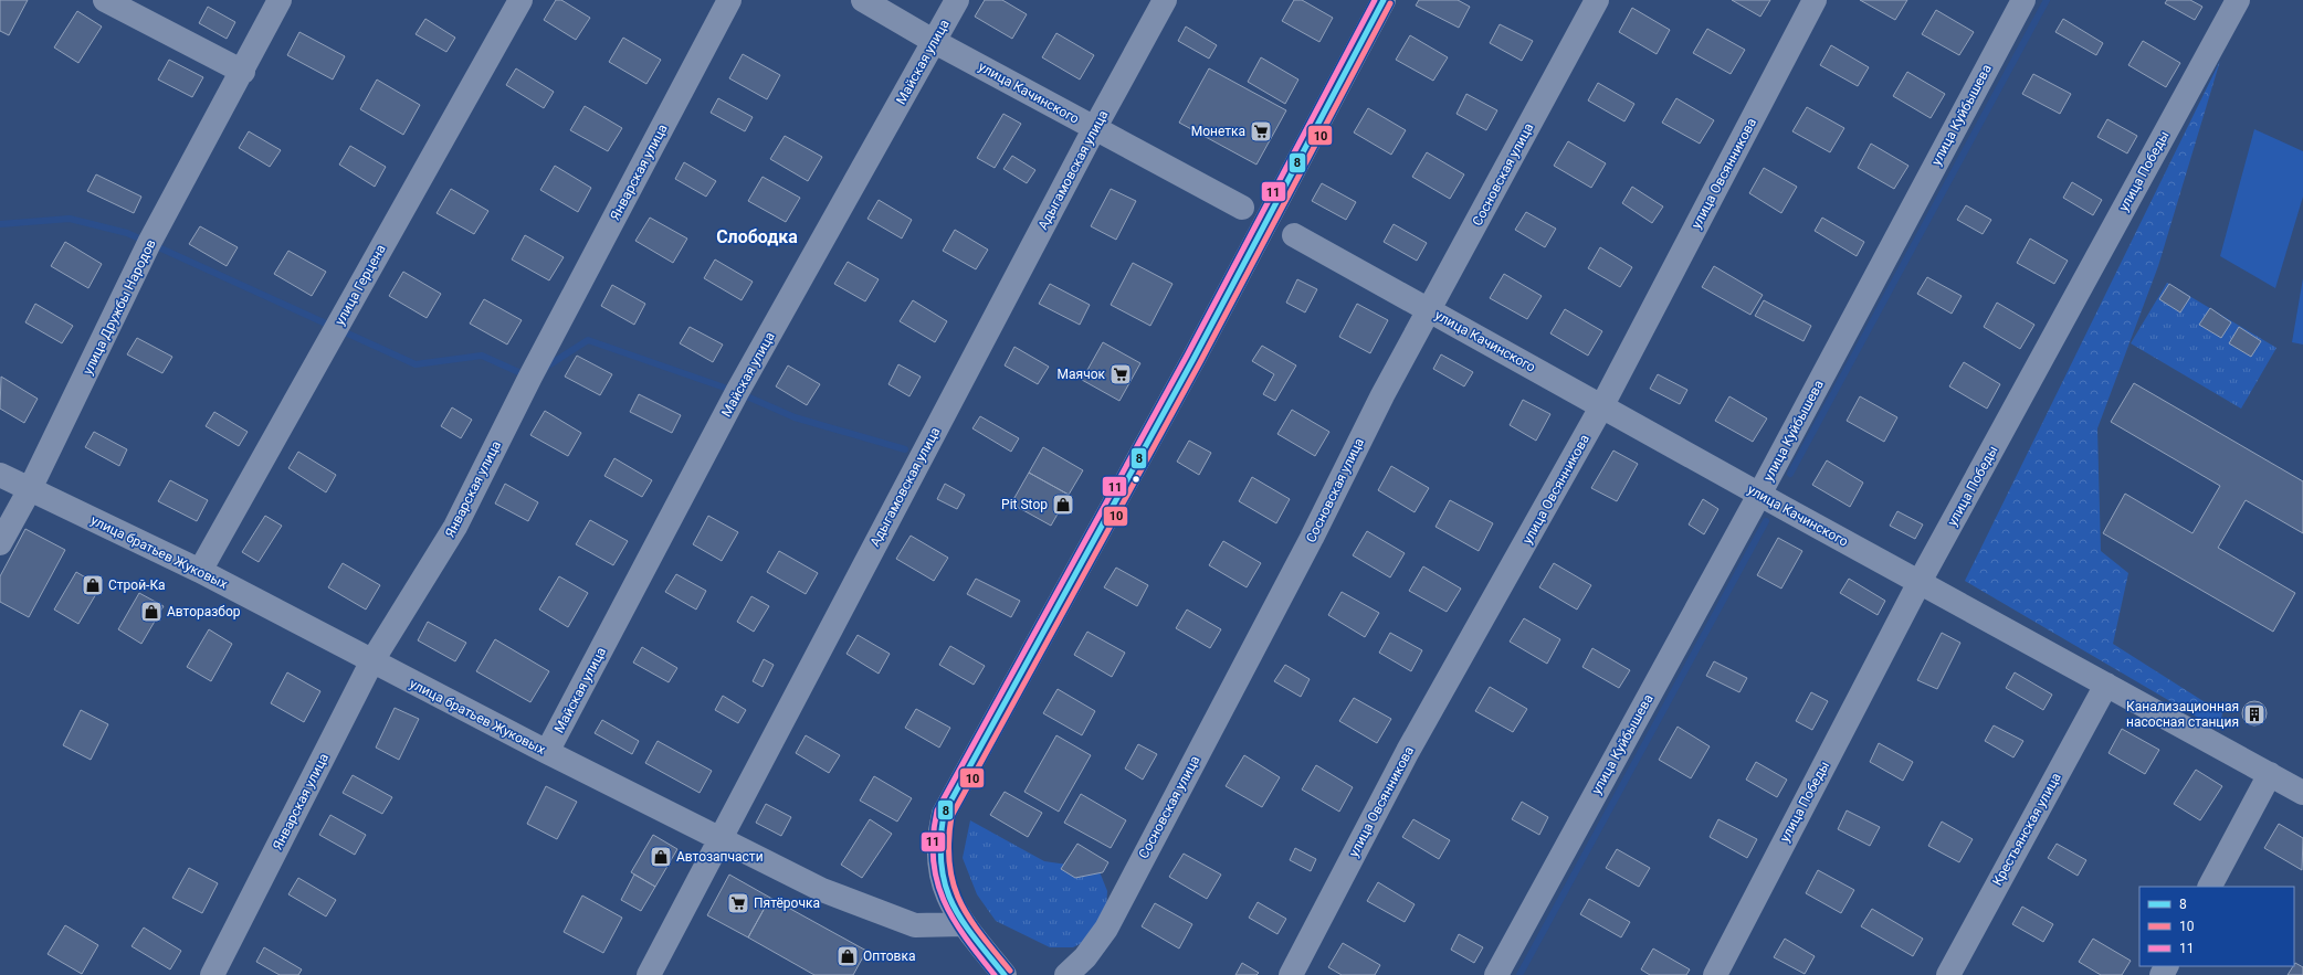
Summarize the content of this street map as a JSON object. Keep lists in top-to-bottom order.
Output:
{
  "streets": {
    "street": [
      "Майская улица",
      "улица Качинского",
      "улица Куйбышева",
      "Адыгамовская улица",
      "улица Победы",
      "Январская улица",
      "улица Овсянникова",
      "Сосновская улица",
      "улица Герцена",
      "улица Дружбы Народов",
      "улица братьев Жуковых",
      "Крестьянская улица"
    ]
  },
  "crossings": [
    ["Майская улица", "улица Качинского"],
    ["Майская улица", "улица братьев Жуковых"],
    ["улица Качинского", "улица Куйбышева"],
    ["улица Качинского", "Адыгамовская улица"],
    ["улица Качинского", "улица Победы"],
    ["улица Качинского", "улица Овсянникова"],
    ["улица Качинского", "Сосновская улица"],
    ["улица Качинского", "Крестьянская улица"],
    ["Адыгамовская улица", "улица братьев Жуковых"],
    ["Январская улица", "улица братьев Жуковых"],
    ["улица Герцена", "улица братьев Жуковых"],
    ["улица Дружбы Народов", "улица братьев Жуковых"]
  ],
  "districts": ["Слободка"],
  "places": {
    "supermarket": ["Монетка", "Маячок", "Пятёрочка"],
    "shop": [
      "Pit Stop",
      "Строй-Ка",
      "Авторазбор",
      "Автозапчасти",
      "Оптовка"
    ],
    "building": ["Канализационная насосная станция"]
  },
  "lines": ["transit line 8", "transit line 11", "transit line 10"],
  "legend": ["8", "10", "11"]
}
